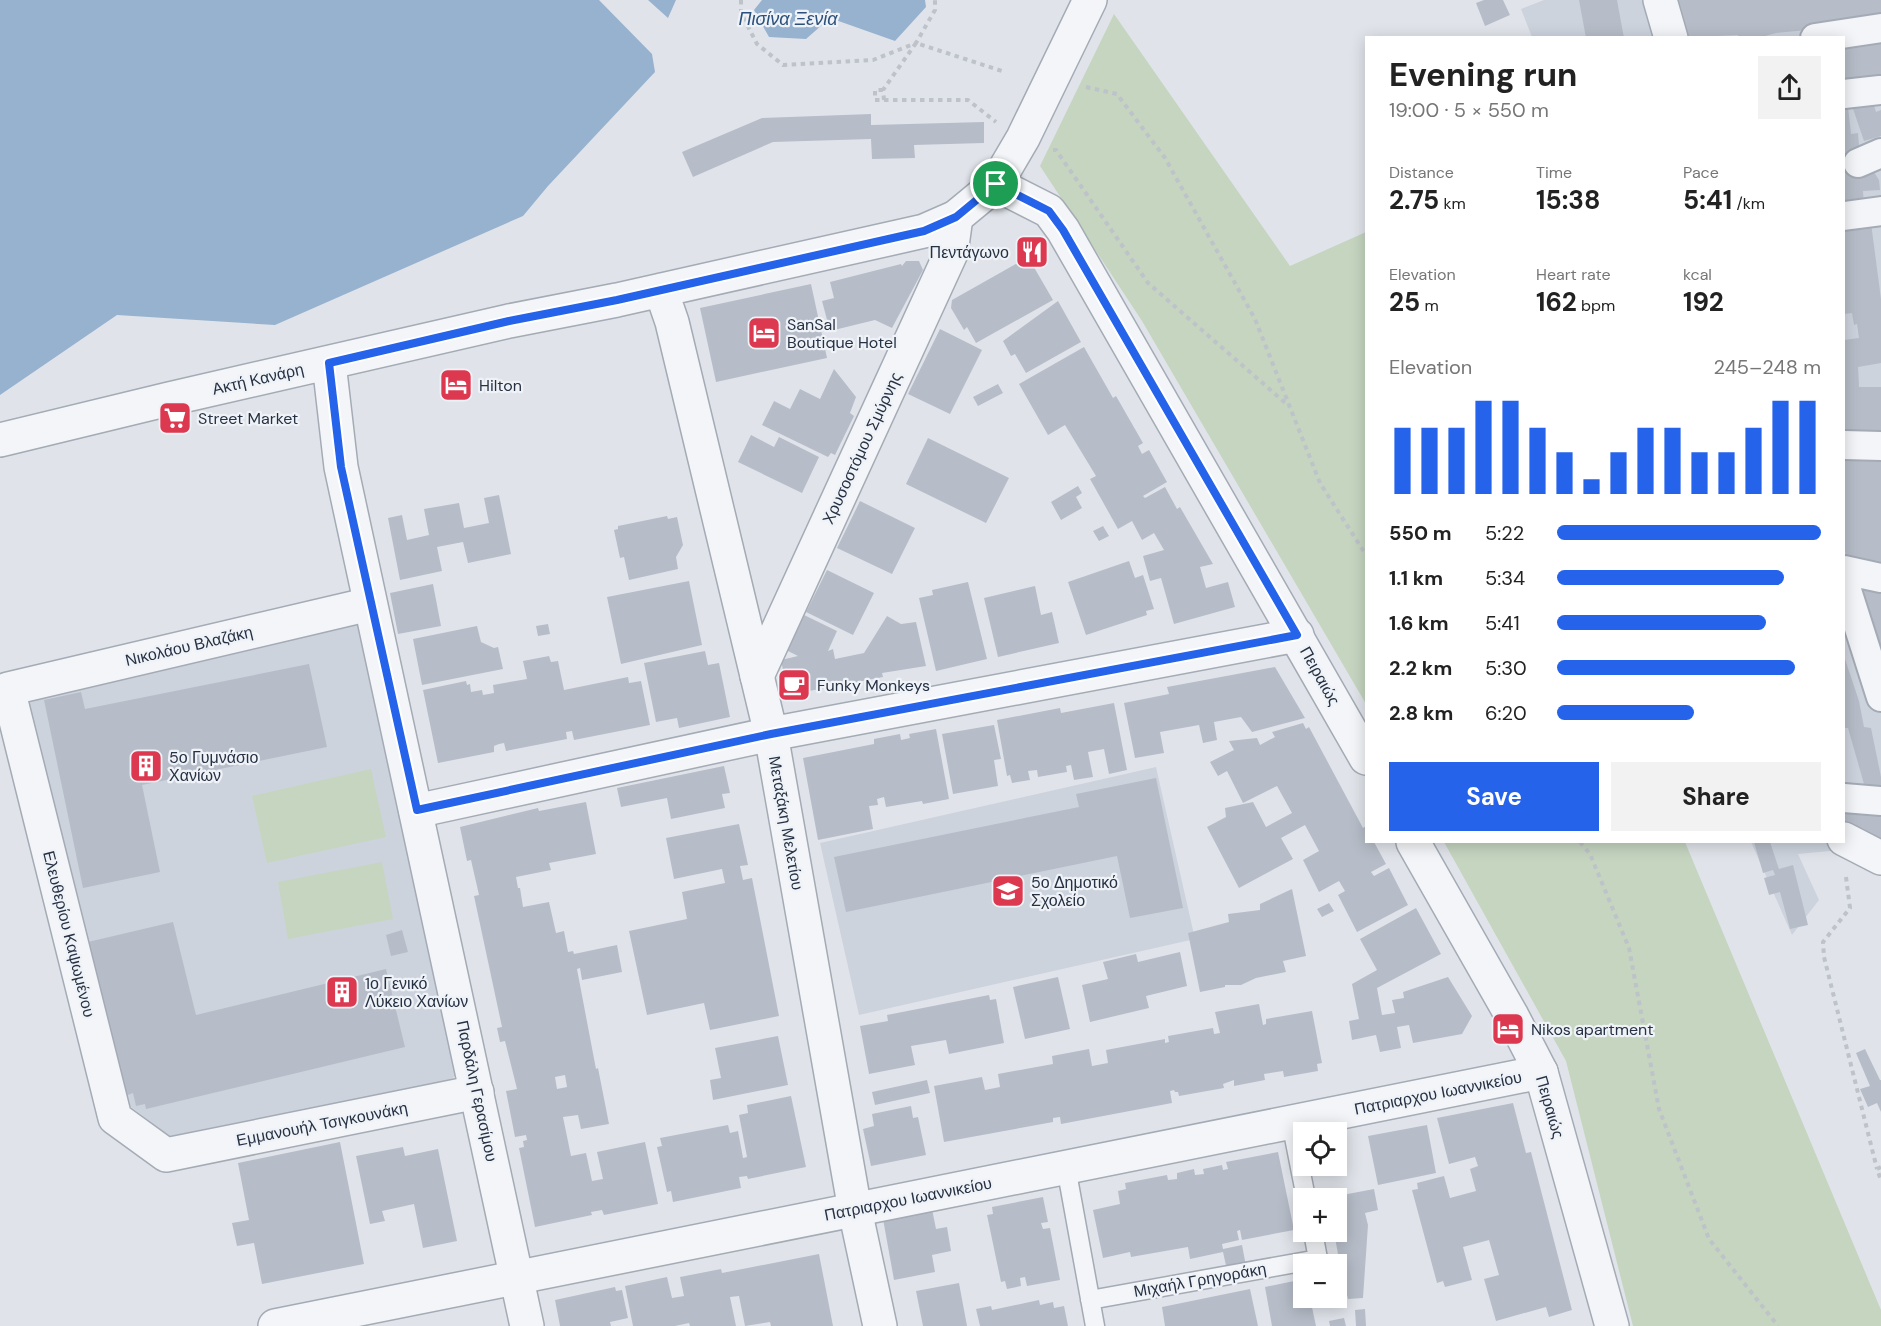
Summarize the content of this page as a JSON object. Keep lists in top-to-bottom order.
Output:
{
  "streets": {
    "street": [
      "Ακτή Κανάρη",
      "Χρυσοστόμου Σμύρνης",
      "Νικολάου Βλαζάκη",
      "Πειραιώς",
      "Μεταξάκη Μελετίου",
      "Ελευθερίου Καψωμένου",
      "Παρδάλη Γερασίμου",
      "Πατριαρχου Ιωαννικείου",
      "Εμμανουήλ Τσιγκουνάκη"
    ],
    "lane": ["Μιχαήλ Γρηγοράκη"]
  },
  "crossings": [
    ["Ακτή Κανάρη", "Χρυσοστόμου Σμύρνης"],
    ["Ακτή Κανάρη", "Πειραιώς"],
    ["Ακτή Κανάρη", "Μεταξάκη Μελετίου"],
    ["Ακτή Κανάρη", "Παρδάλη Γερασίμου"],
    ["Χρυσοστόμου Σμύρνης", "Μεταξάκη Μελετίου"],
    ["Νικολάου Βλαζάκη", "Ελευθερίου Καψωμένου"],
    ["Νικολάου Βλαζάκη", "Παρδάλη Γερασίμου"],
    ["Πειραιώς", "Πατριαρχου Ιωαννικείου"],
    ["Μεταξάκη Μελετίου", "Πατριαρχου Ιωαννικείου"],
    ["Ελευθερίου Καψωμένου", "Εμμανουήλ Τσιγκουνάκη"],
    ["Παρδάλη Γερασίμου", "Πατριαρχου Ιωαννικείου"],
    ["Παρδάλη Γερασίμου", "Εμμανουήλ Τσιγκουνάκη"]
  ],
  "water": ["Πισίνα Ξενία"],
  "places": {
    "restaurant": ["Πεντάγωνο"],
    "hotel": ["SanSal Boutique Hotel", "Hilton", "Nikos apartment"],
    "supermarket": ["Street Market"],
    "cafe": ["Funky Monkeys"],
    "building": ["5ο Γυμνάσιο Χανίων", "1ο Γενικό Λύκειο Χανίων"],
    "school or university": ["5ο Δημοτικό Σχολείο"]
  },
  "page": {
    "heading": ["Evening run", "19:00 · 5 × 550 m"],
    "stats": [
      ["Distance", "2.75 km"],
      ["Time", "15:38"],
      ["Pace", "5:41 /km"],
      ["Elevation", "25 m"],
      ["Heart rate", "162 bpm"],
      ["kcal", "192"]
    ],
    "chart": ["Elevation", "245–248 m"],
    "list": [
      {
        "name": "550 m",
        "note": "5:22"
      },
      {
        "name": "1.1 km",
        "note": "5:34"
      },
      {
        "name": "1.6 km",
        "note": "5:41"
      },
      {
        "name": "2.2 km",
        "note": "5:30"
      },
      {
        "name": "2.8 km",
        "note": "6:20"
      }
    ],
    "buttons": ["Save", "Share"],
    "map_buttons": ["+", "−"]
  }
}
